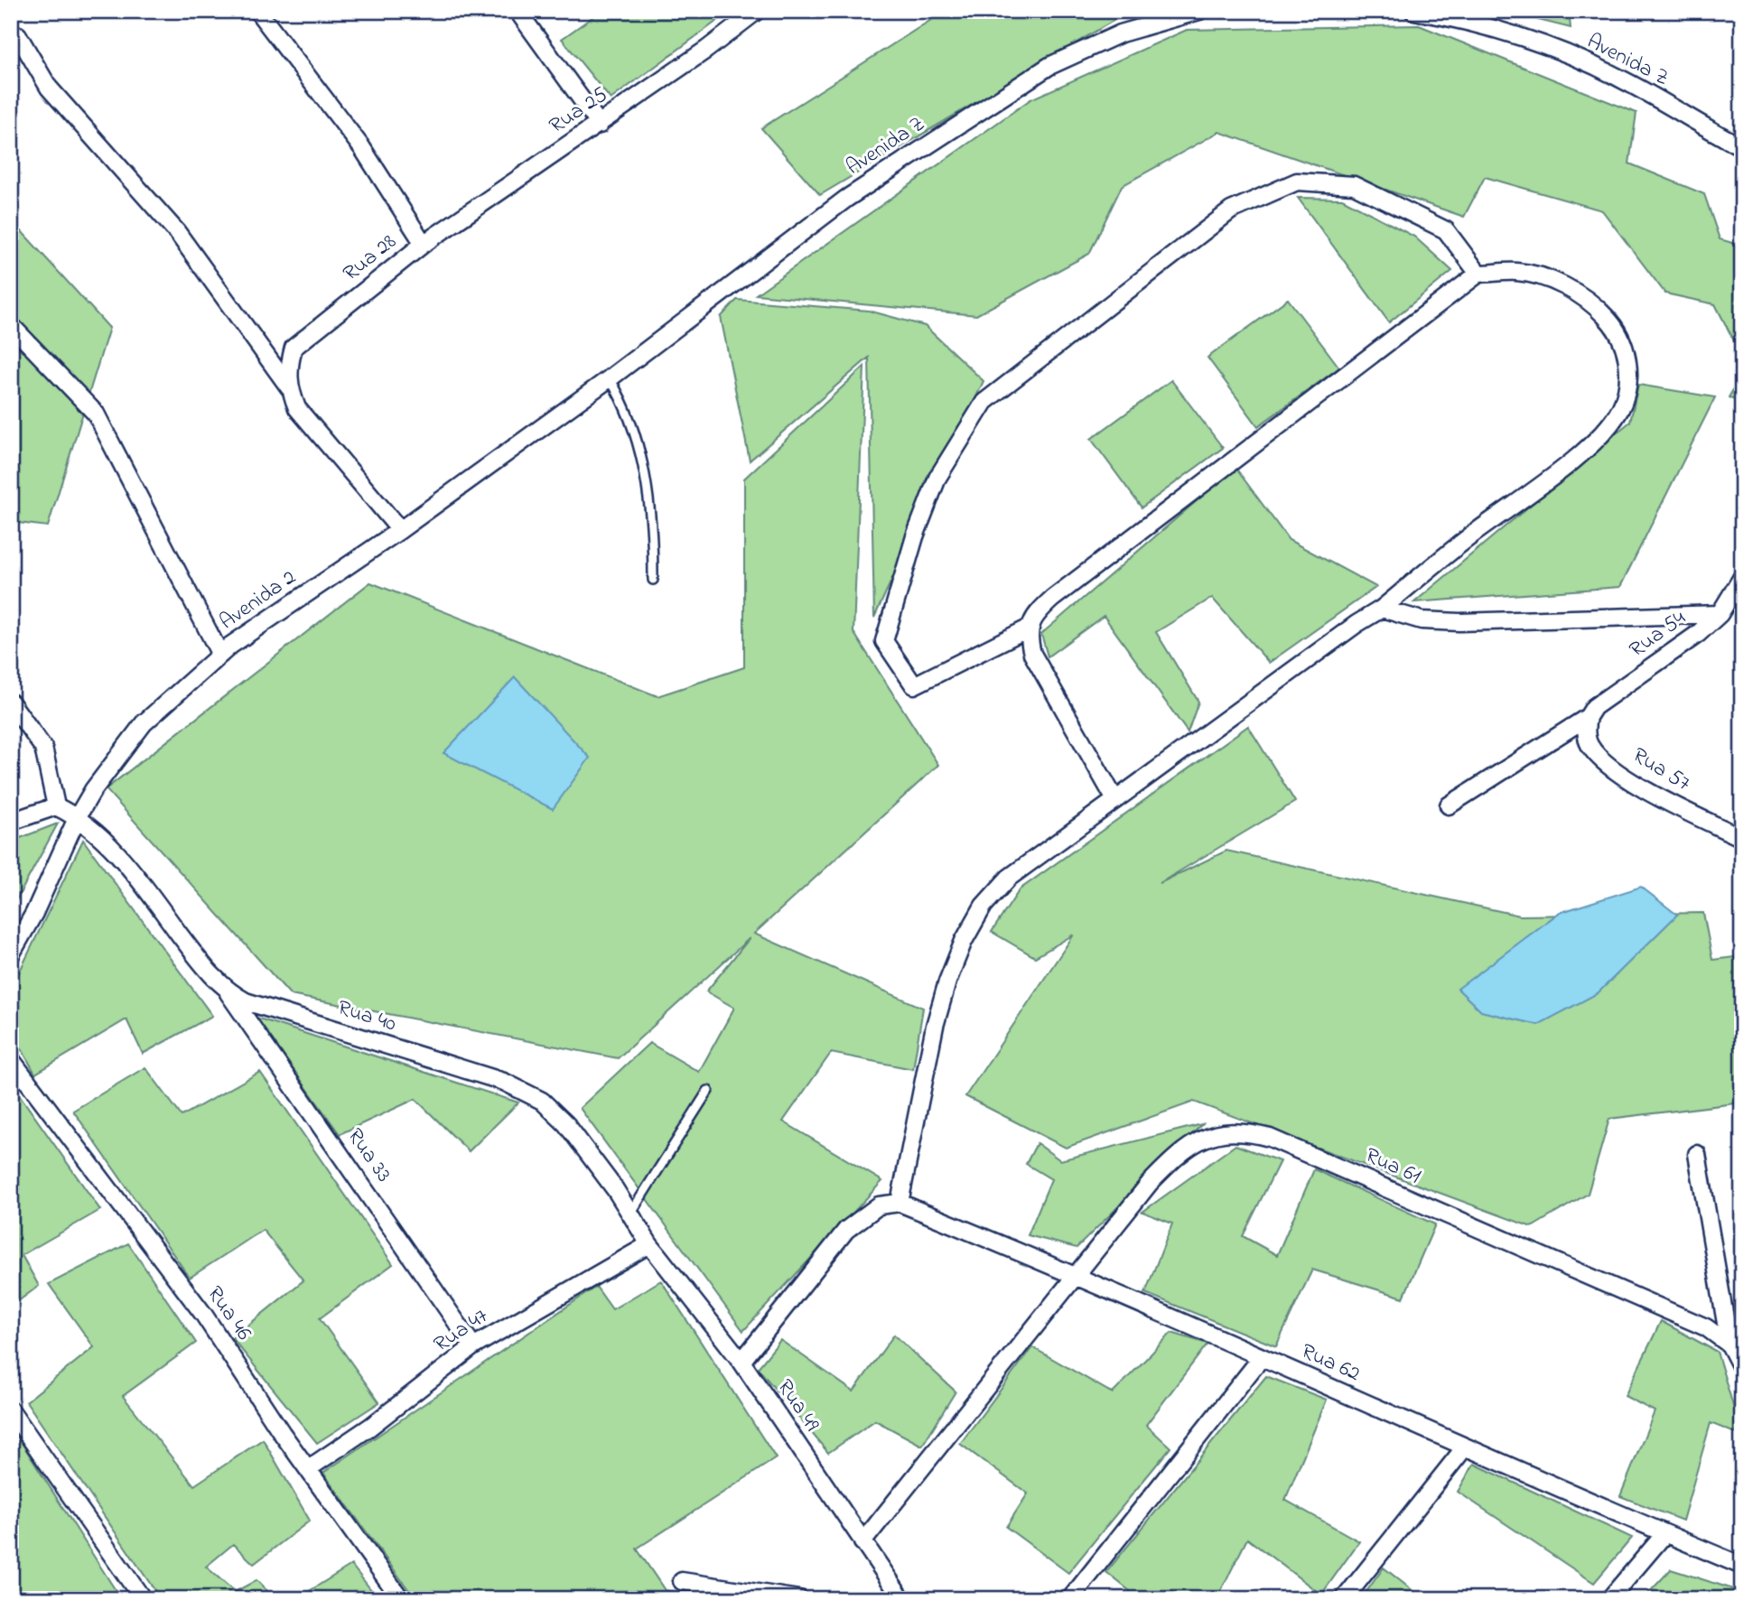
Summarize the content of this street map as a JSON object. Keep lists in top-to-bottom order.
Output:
{
  "streets": {
    "street": [
      "Avenida Z",
      "Rua 25",
      "Rua 28",
      "Avenida 2",
      "Rua 54",
      "Rua 57",
      "Rua 40",
      "Rua 33",
      "Rua 61",
      "Rua 46",
      "Rua 47",
      "Rua 62",
      "Rua 49"
    ]
  },
  "crossings": [
    ["Avenida Z", "Avenida 2"],
    ["Rua 25", "Rua 28"],
    ["Avenida 2", "Rua 40"],
    ["Rua 54", "Rua 57"],
    ["Rua 40", "Rua 33"],
    ["Rua 40", "Rua 47"],
    ["Rua 40", "Rua 49"],
    ["Rua 33", "Rua 47"],
    ["Rua 61", "Rua 62"],
    ["Rua 61", "Rua 49"],
    ["Rua 46", "Rua 47"],
    ["Rua 47", "Rua 49"]
  ]
}
